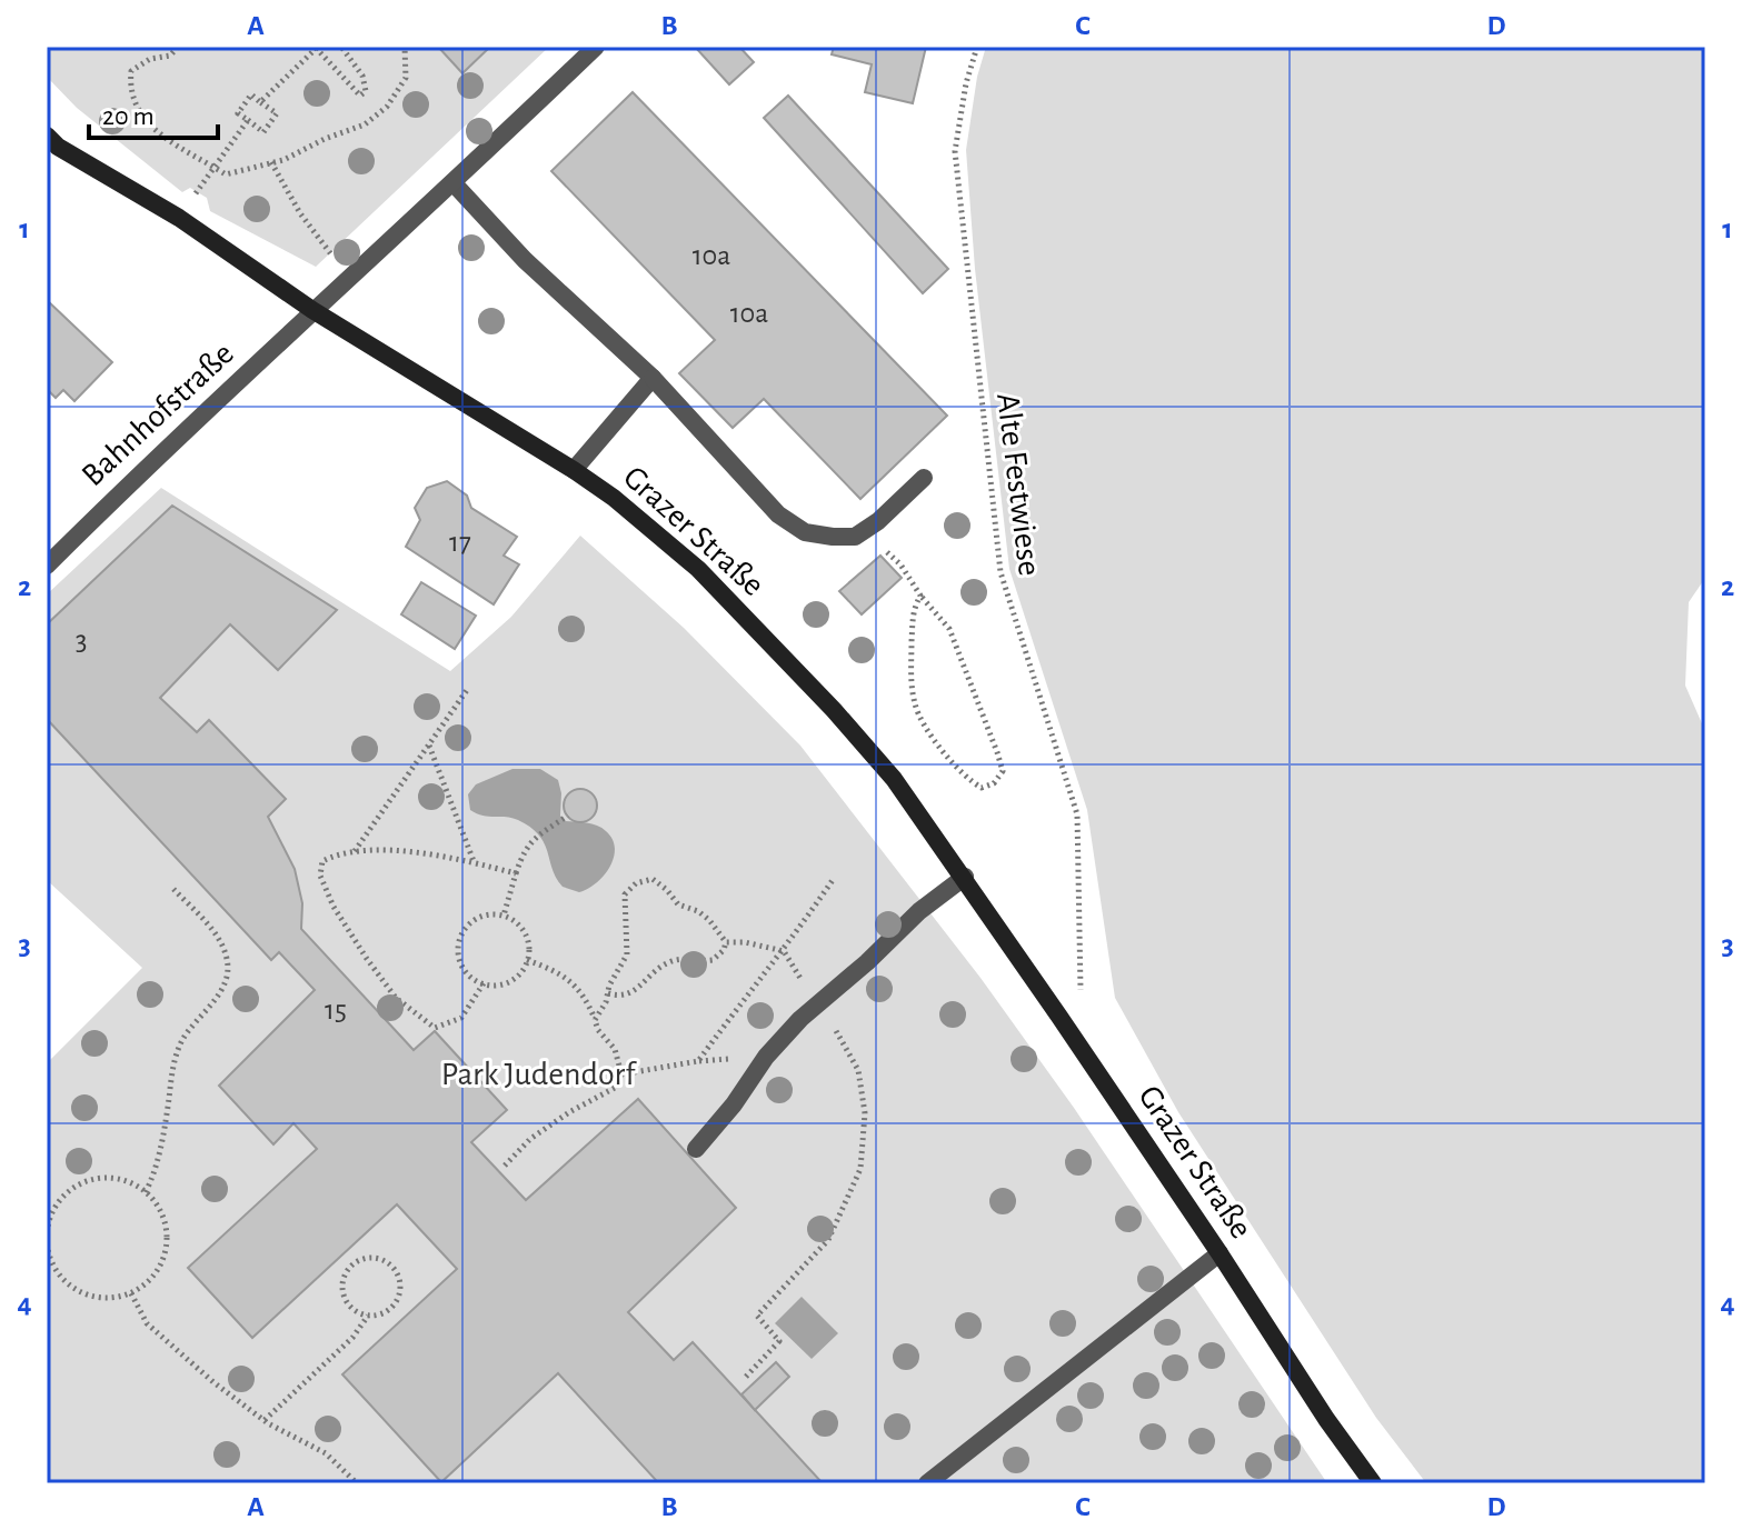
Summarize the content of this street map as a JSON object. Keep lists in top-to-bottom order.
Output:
{
  "streets": {
    "main road": ["Grazer Straße"],
    "street": ["Bahnhofstraße"],
    "path": ["Alte Festwiese"]
  },
  "crossings": [
    ["Bahnhofstraße", "Grazer Straße"],
    ["Alte Festwiese", "Grazer Straße"]
  ],
  "parks": ["Park Judendorf"],
  "house_numbers": [
    "10a",
    "10a",
    "17",
    "3",
    "15"
  ],
  "scale_bar": "20 m",
  "grid": {
    "columns": [
      "A",
      "B",
      "C",
      "D"
    ],
    "rows": [
      "1",
      "2",
      "3",
      "4"
    ]
  }
}
